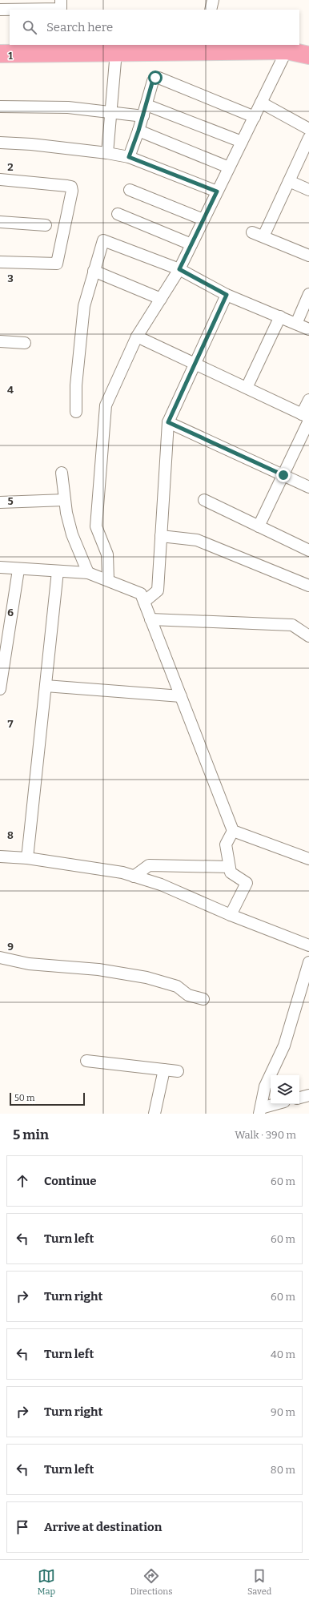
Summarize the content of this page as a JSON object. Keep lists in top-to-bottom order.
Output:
{
  "scale_bar": "50 m",
  "page": {
    "search": "Search here",
    "scale": "50 m",
    "heading": ["5 min", "Walk · 390 m"],
    "list": [
      ["Continue", "60 m"],
      ["Turn left", "60 m"],
      ["Turn right", "60 m"],
      ["Turn left", "40 m"],
      ["Turn right", "90 m"],
      ["Turn left", "80 m"],
      "Arrive at destination"
    ],
    "nav": ["Map", "Directions", "Saved"]
  },
  "grid": {
    "rows": [
      "1",
      "2",
      "3",
      "4",
      "5",
      "6",
      "7",
      "8",
      "9"
    ]
  }
}
